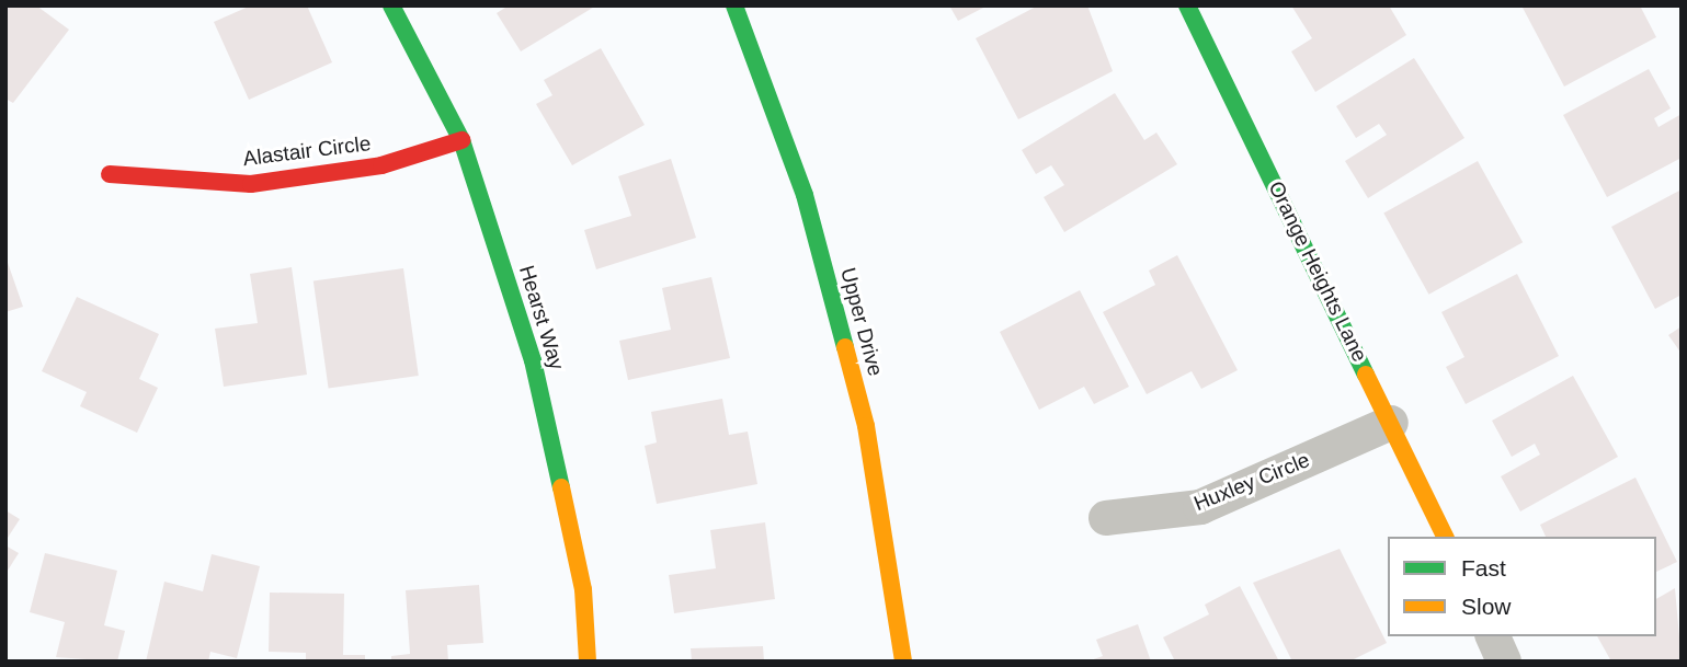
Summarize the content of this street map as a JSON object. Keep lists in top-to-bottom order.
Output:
{
  "streets": {
    "street": [
      "Alastair Circle",
      "Orange Heights Lane",
      "Hearst Way",
      "Upper Drive",
      "Huxley Circle"
    ]
  },
  "crossings": [
    ["Alastair Circle", "Hearst Way"],
    ["Orange Heights Lane", "Huxley Circle"]
  ],
  "legend": ["Fast", "Slow"]
}
